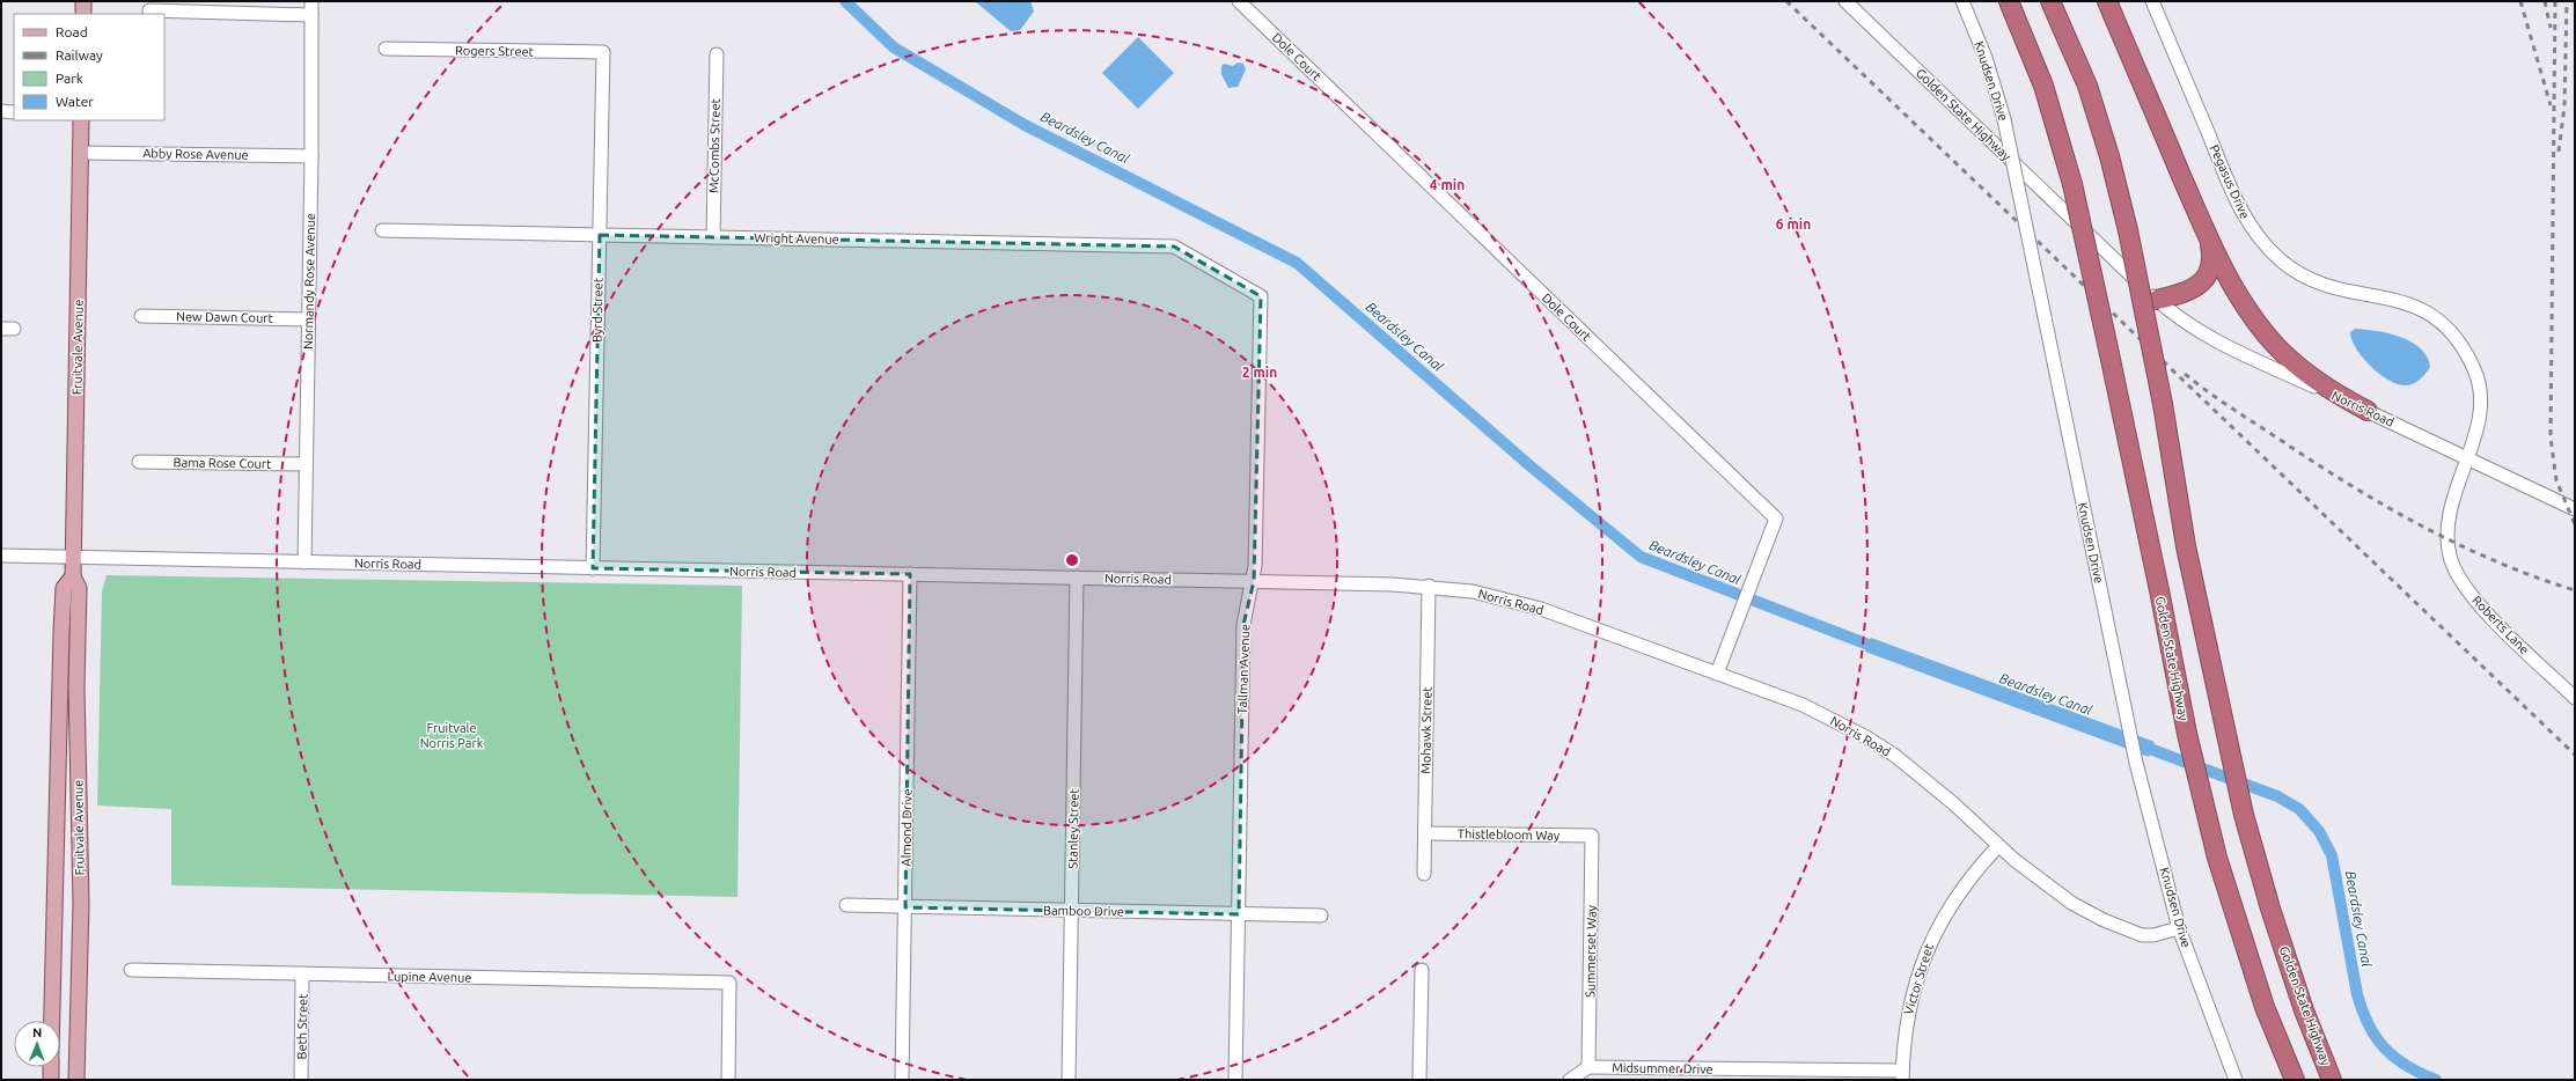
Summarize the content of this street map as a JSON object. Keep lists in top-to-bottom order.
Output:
{
  "streets": {
    "highway": ["Golden State Highway"],
    "main road": ["Fruitvale Avenue"],
    "street": [
      "Rogers Street",
      "Dole Court",
      "Knudsen Drive",
      "McCombs Street",
      "Abby Rose Avenue",
      "Pegasus Drive",
      "Wright Avenue",
      "Normandy Rose Avenue",
      "Byrd Street",
      "New Dawn Court",
      "Norris Road",
      "Bama Rose Court",
      "Roberts Lane",
      "Tallman Avenue",
      "Mohawk Street",
      "Almond Drive",
      "Stanley Street",
      "Thistlebloom Way",
      "Bamboo Drive",
      "Summerset Way",
      "Lupine Avenue",
      "Victor Street",
      "Beth Street",
      "Midsummer Drive"
    ]
  },
  "crossings": [
    ["Rogers Street", "Byrd Street"],
    ["Dole Court", "Norris Road"],
    ["Knudsen Drive", "Norris Road"],
    ["Golden State Highway", "Norris Road"],
    ["McCombs Street", "Wright Avenue"],
    ["Abby Rose Avenue", "Normandy Rose Avenue"],
    ["Abby Rose Avenue", "Fruitvale Avenue"],
    ["Pegasus Drive", "Norris Road"],
    ["Pegasus Drive", "Roberts Lane"],
    ["Wright Avenue", "Byrd Street"],
    ["Wright Avenue", "Tallman Avenue"],
    ["Normandy Rose Avenue", "New Dawn Court"],
    ["Normandy Rose Avenue", "Norris Road"],
    ["Normandy Rose Avenue", "Bama Rose Court"],
    ["Byrd Street", "Norris Road"],
    ["Fruitvale Avenue", "Norris Road"],
    ["Norris Road", "Roberts Lane"],
    ["Norris Road", "Tallman Avenue"],
    ["Norris Road", "Mohawk Street"],
    ["Norris Road", "Almond Drive"],
    ["Norris Road", "Stanley Street"],
    ["Norris Road", "Victor Street"],
    ["Tallman Avenue", "Bamboo Drive"],
    ["Mohawk Street", "Thistlebloom Way"],
    ["Almond Drive", "Bamboo Drive"],
    ["Stanley Street", "Bamboo Drive"],
    ["Thistlebloom Way", "Summerset Way"],
    ["Summerset Way", "Midsummer Drive"],
    ["Lupine Avenue", "Beth Street"],
    ["Victor Street", "Midsummer Drive"]
  ],
  "water": ["Beardsley Canal"],
  "parks": ["Fruitvale Norris Park"],
  "legend": [
    "Road",
    "Railway",
    "Park",
    "Water"
  ],
  "north": "top",
  "rings": ["4 min", "6 min", "2 min"]
}
